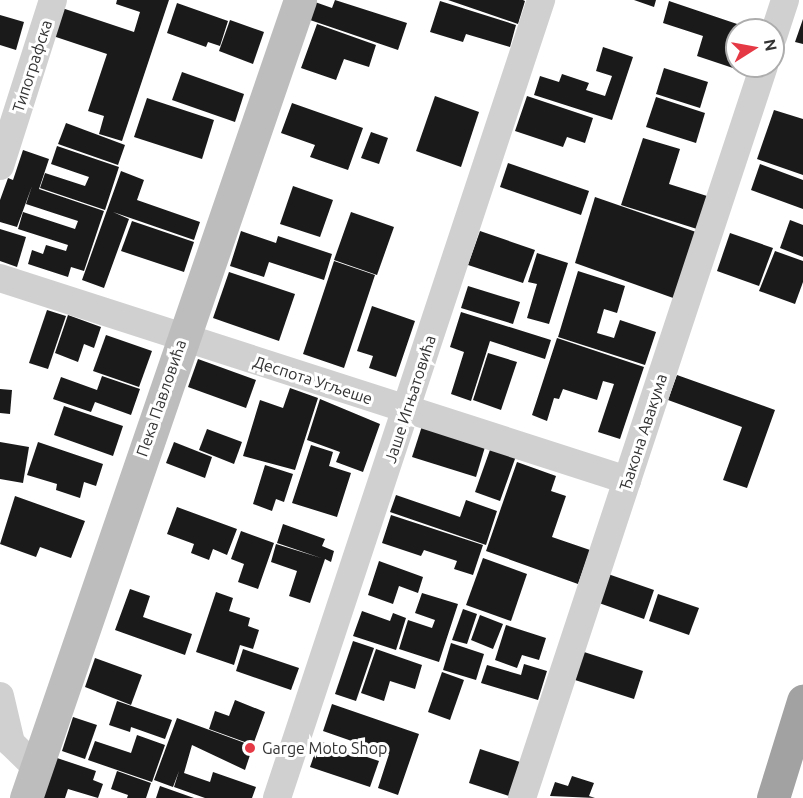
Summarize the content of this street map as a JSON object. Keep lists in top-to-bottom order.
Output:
{
  "streets": {
    "main road": ["Пека Павловића"],
    "street": [
      "Типографска",
      "Деспота Угљеше",
      "Јаше Игњатовића",
      "Ђакона Авакума"
    ]
  },
  "crossings": [
    ["Деспота Угљеше", "Пека Павловића"],
    ["Деспота Угљеше", "Јаше Игњатовића"],
    ["Деспота Угљеше", "Ђакона Авакума"]
  ],
  "places": ["Garge Moto Shop"],
  "north": "right"
}
